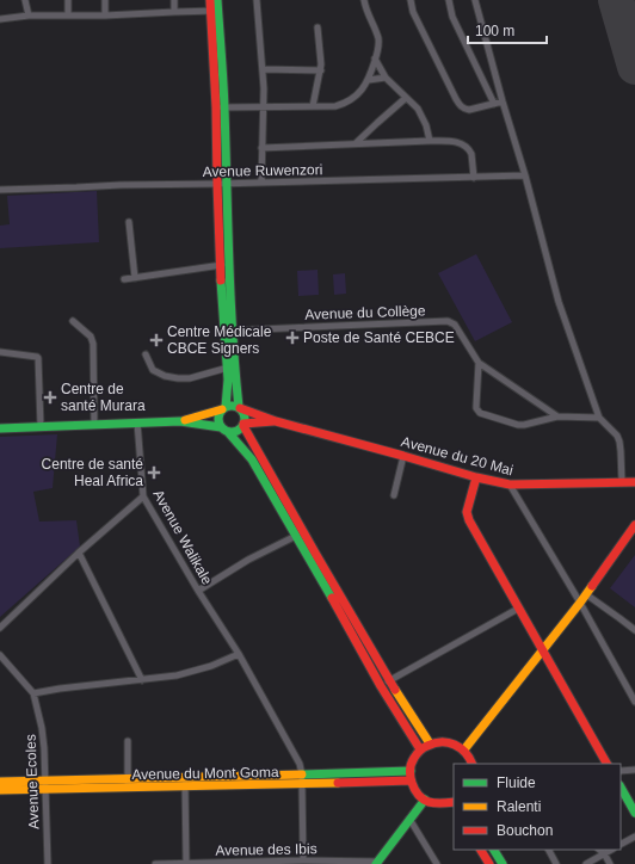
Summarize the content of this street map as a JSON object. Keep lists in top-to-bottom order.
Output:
{
  "streets": {
    "main road": ["Avenue du 20 Mai", "Avenue du Mont Goma"],
    "street": [
      "Avenue Ruwenzori",
      "Avenue du Collège",
      "Avenue Walikale",
      "Avenue Ecoles",
      "Avenue des Ibis"
    ]
  },
  "crossings": [
    ["Avenue Walikale", "Avenue du Mont Goma"],
    ["Avenue Walikale", "Avenue des Ibis"]
  ],
  "places": {
    "health": [
      "Poste de Santé CEBCE",
      "Centre Médicale CBCE Signers",
      "Centre de santé Murara",
      "Centre de santé Heal Africa"
    ]
  },
  "legend": ["Fluide", "Ralenti", "Bouchon"],
  "scale_bar": "100 m"
}
